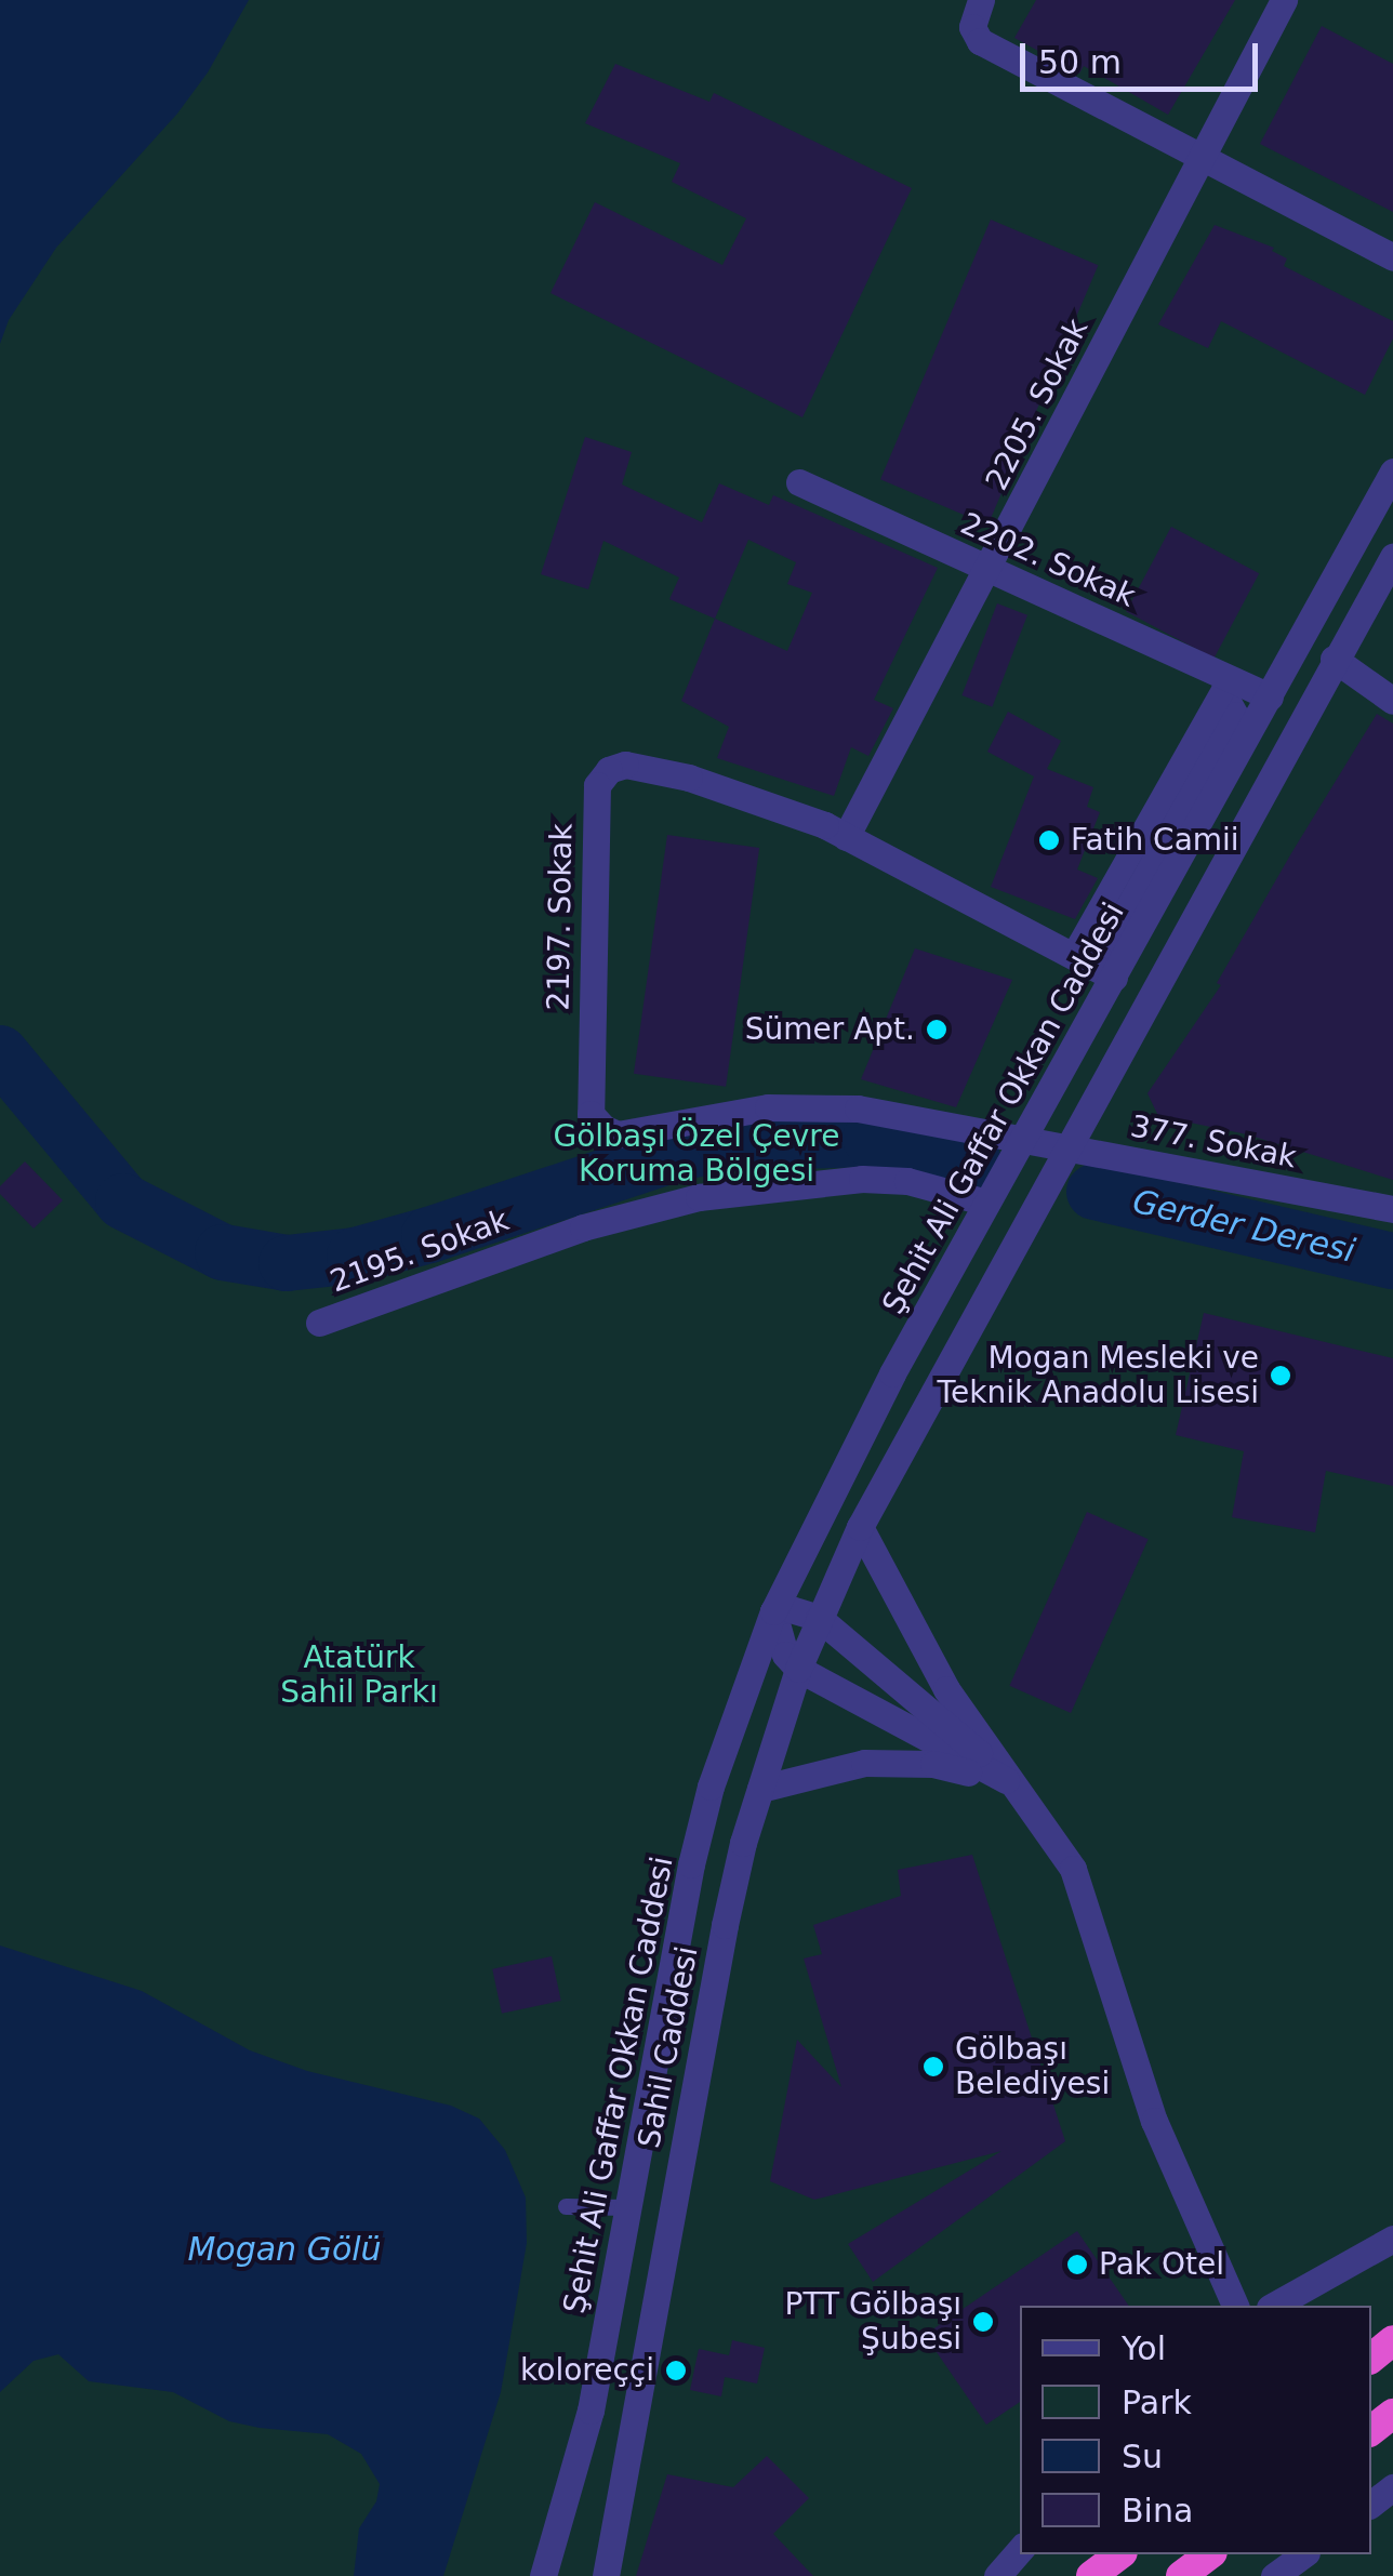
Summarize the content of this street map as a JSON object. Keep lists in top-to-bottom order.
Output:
{
  "streets": {
    "street": [
      "2205. Sokak",
      "2202. Sokak",
      "2197. Sokak",
      "Şehit Ali Gaffar Okkan Caddesi",
      "377. Sokak",
      "2195. Sokak",
      "Sahil Caddesi"
    ]
  },
  "crossings": [
    ["2205. Sokak", "2202. Sokak"],
    ["2205. Sokak", "2197. Sokak"],
    ["2202. Sokak", "Şehit Ali Gaffar Okkan Caddesi"],
    ["2197. Sokak", "Şehit Ali Gaffar Okkan Caddesi"],
    ["2197. Sokak", "377. Sokak"],
    ["Şehit Ali Gaffar Okkan Caddesi", "377. Sokak"],
    ["Şehit Ali Gaffar Okkan Caddesi", "2195. Sokak"]
  ],
  "water": ["Gerder Deresi", "Mogan Gölü"],
  "parks": ["Gölbaşı Özel Çevre Koruma Bölgesi", "Atatürk Sahil Parkı"],
  "places": [
    "Fatih Camii",
    "Sümer Apt.",
    "Mogan Mesleki ve Teknik Anadolu Lisesi",
    "Gölbaşı Belediyesi",
    "Pak Otel",
    "PTT Gölbaşı Şubesi",
    "koloreççi"
  ],
  "legend": [
    "Yol",
    "Park",
    "Su",
    "Bina"
  ],
  "scale_bar": "50 m"
}
